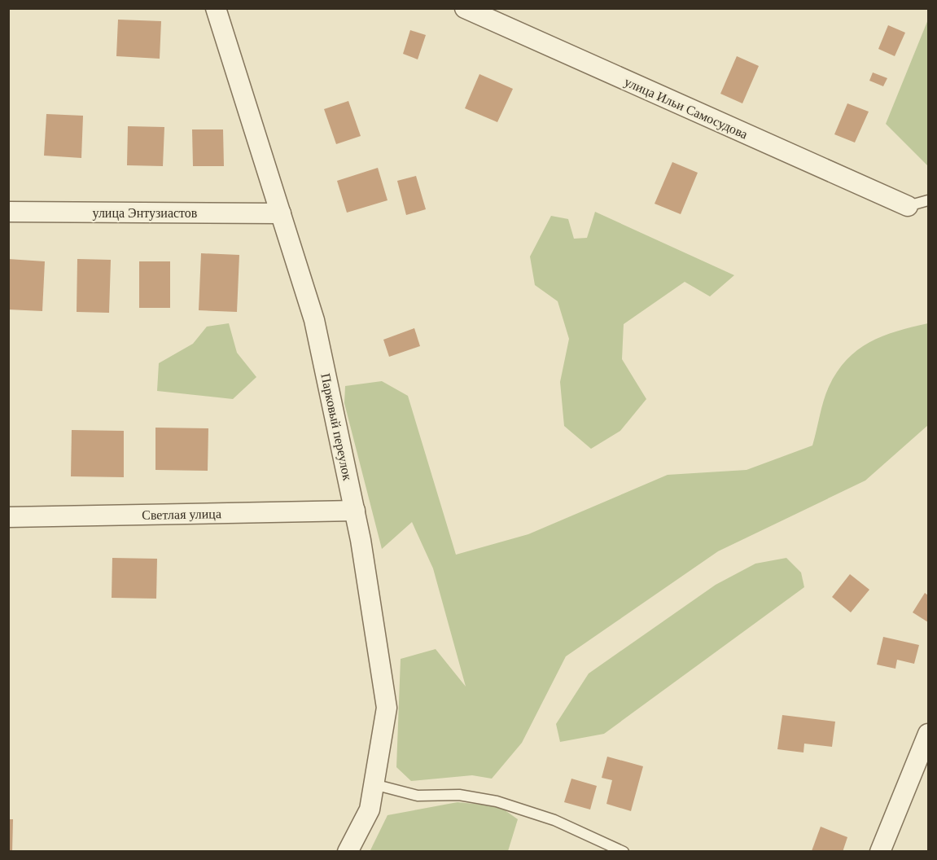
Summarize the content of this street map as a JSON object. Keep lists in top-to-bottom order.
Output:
{
  "streets": {
    "street": [
      "улица Ильи Самосудова",
      "улица Энтузиастов",
      "Парковый переулок",
      "Светлая улица"
    ]
  },
  "crossings": [
    ["улица Энтузиастов", "Парковый переулок"],
    ["Парковый переулок", "Светлая улица"]
  ]
}
